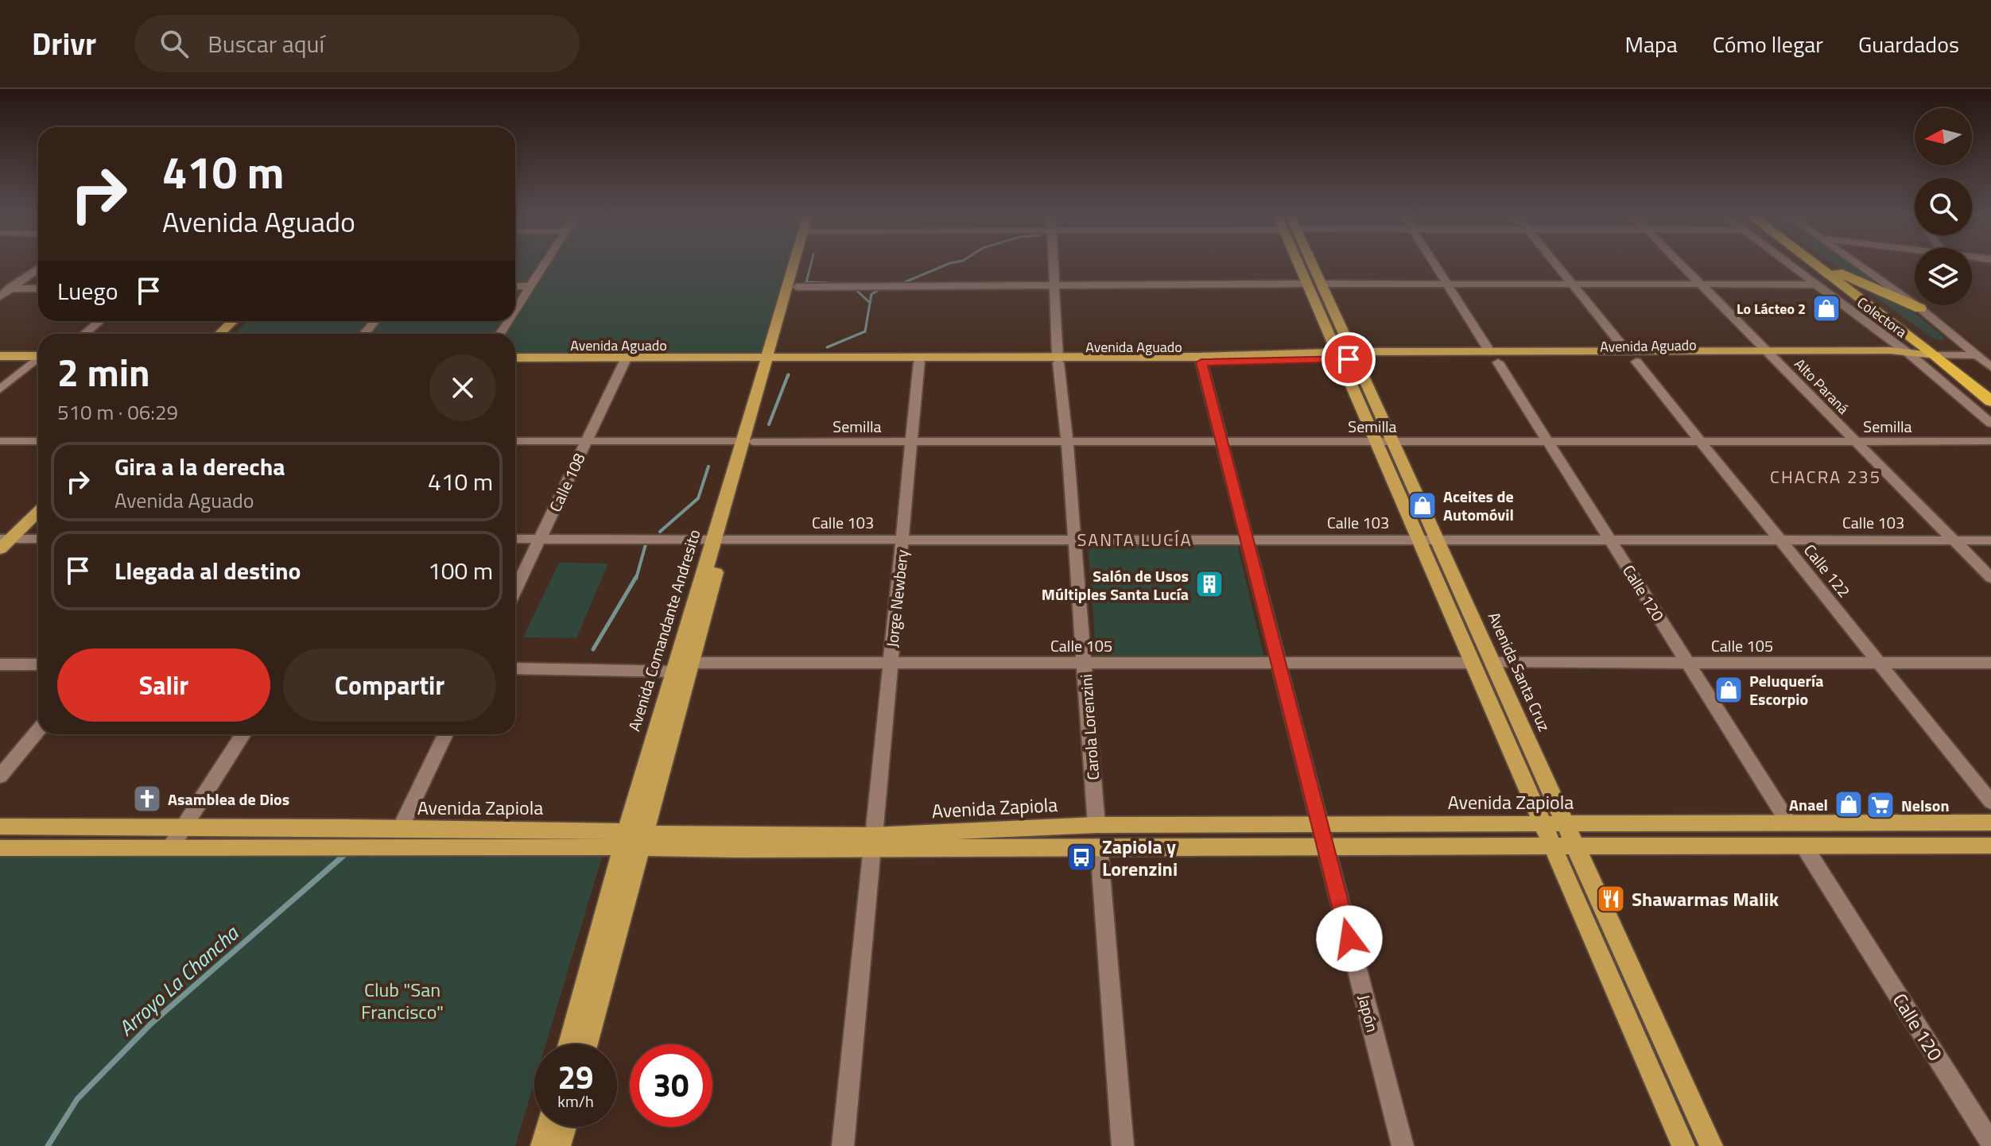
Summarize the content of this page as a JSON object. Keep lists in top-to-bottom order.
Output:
{
  "streets": {
    "main road": [
      "Avenida Aguado",
      "Avenida Comandante Andresito",
      "Avenida Santa Cruz",
      "Avenida Zapiola"
    ],
    "street": [
      "Colectora",
      "Alto Paraná",
      "Semilla",
      "Calle 108",
      "Calle 103",
      "Calle 122",
      "Calle 120",
      "Jorge Newbery",
      "Calle 105",
      "Carola Lorenzini",
      "Japón"
    ]
  },
  "crossings": [
    ["Colectora", "Avenida Aguado"],
    ["Avenida Aguado", "Alto Paraná"],
    ["Avenida Aguado", "Calle 108"],
    ["Avenida Aguado", "Calle 122"],
    ["Avenida Aguado", "Calle 120"],
    ["Avenida Aguado", "Jorge Newbery"],
    ["Avenida Aguado", "Avenida Comandante Andresito"],
    ["Avenida Aguado", "Avenida Santa Cruz"],
    ["Avenida Aguado", "Carola Lorenzini"],
    ["Avenida Aguado", "Japón"],
    ["Alto Paraná", "Semilla"],
    ["Alto Paraná", "Calle 103"],
    ["Semilla", "Calle 108"],
    ["Semilla", "Calle 122"],
    ["Semilla", "Calle 120"],
    ["Semilla", "Jorge Newbery"],
    ["Semilla", "Avenida Comandante Andresito"],
    ["Semilla", "Avenida Santa Cruz"],
    ["Semilla", "Carola Lorenzini"],
    ["Semilla", "Japón"],
    ["Calle 108", "Calle 103"],
    ["Calle 103", "Calle 122"],
    ["Calle 103", "Calle 120"],
    ["Calle 103", "Jorge Newbery"],
    ["Calle 103", "Avenida Comandante Andresito"],
    ["Calle 103", "Avenida Santa Cruz"],
    ["Calle 103", "Carola Lorenzini"],
    ["Calle 103", "Japón"],
    ["Calle 122", "Calle 105"],
    ["Calle 120", "Calle 105"],
    ["Calle 120", "Avenida Zapiola"],
    ["Jorge Newbery", "Calle 105"],
    ["Jorge Newbery", "Avenida Zapiola"],
    ["Avenida Comandante Andresito", "Calle 105"],
    ["Avenida Comandante Andresito", "Avenida Zapiola"],
    ["Calle 105", "Avenida Santa Cruz"],
    ["Calle 105", "Carola Lorenzini"],
    ["Calle 105", "Japón"],
    ["Avenida Santa Cruz", "Avenida Zapiola"],
    ["Carola Lorenzini", "Avenida Zapiola"],
    ["Avenida Zapiola", "Japón"]
  ],
  "districts": ["CHACRA 235", "SANTA LUCÍA"],
  "water": ["Arroyo La Chancha"],
  "parks": ["Club \"San Francisco\""],
  "places": {
    "shop": [
      "Lo Lácteo 2",
      "Aceites de Automóvil",
      "Peluquería Escorpio",
      "Anael"
    ],
    "building": ["Salón de Usos Múltiples Santa Lucía"],
    "church": ["Asamblea de Dios"],
    "supermarket": ["Nelson"],
    "bus stop": ["Zapiola y Lorenzini"],
    "restaurant": ["Shawarmas Malik"]
  },
  "north": "left",
  "page": {
    "header": "Drivr",
    "search": "Buscar aquí",
    "nav": ["Mapa", "Cómo llegar", "Guardados"],
    "turn": ["410 m", "Avenida Aguado"],
    "then": "Luego",
    "heading": ["2 min", "510 m · 06:29"],
    "list": [
      {
        "name": "Gira a la derecha",
        "note": "Avenida Aguado",
        "value": "410 m"
      },
      {
        "name": "Llegada al destino",
        "value": "100 m"
      }
    ],
    "buttons": ["Salir", "Compartir"],
    "speed": "29 km/h",
    "limit": "30"
  }
}
